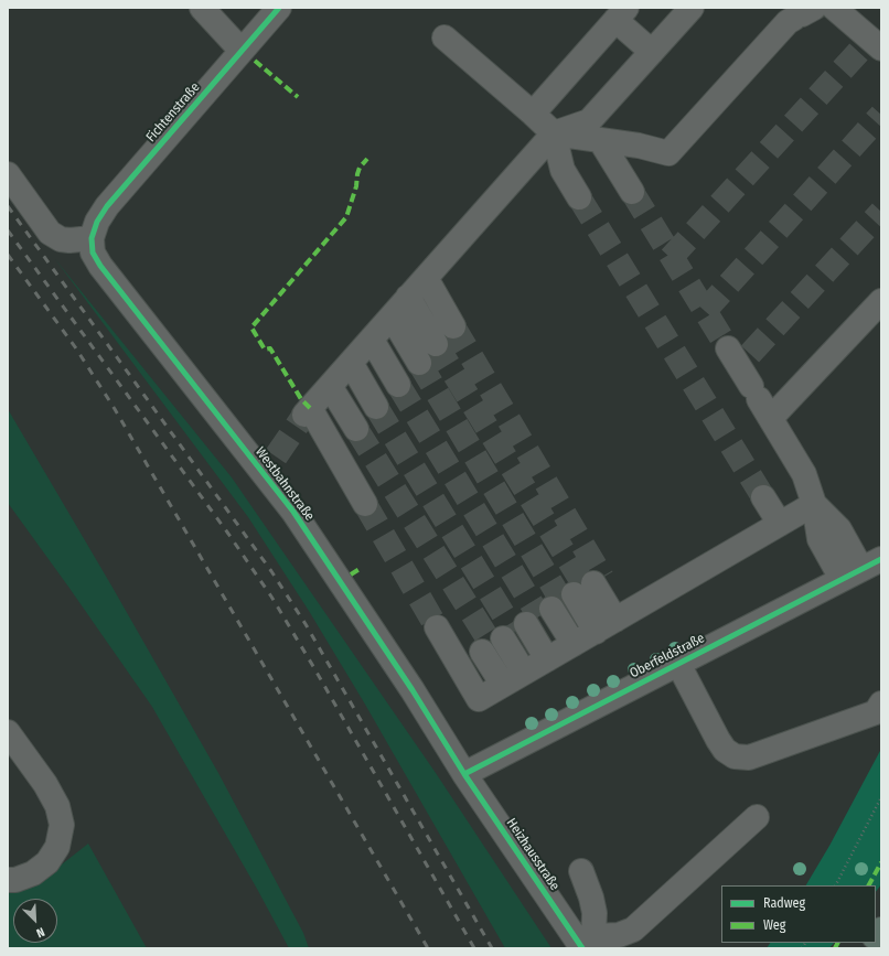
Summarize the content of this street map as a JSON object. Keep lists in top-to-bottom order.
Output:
{
  "streets": {
    "street": [
      "Fichtenstraße",
      "Westbahnstraße",
      "Oberfeldstraße",
      "Heizhausstraße"
    ]
  },
  "crossings": [
    ["Fichtenstraße", "Westbahnstraße"],
    ["Westbahnstraße", "Oberfeldstraße"],
    ["Westbahnstraße", "Heizhausstraße"],
    ["Oberfeldstraße", "Heizhausstraße"]
  ],
  "legend": ["Radweg", "Weg"],
  "north": "bottom right"
}
